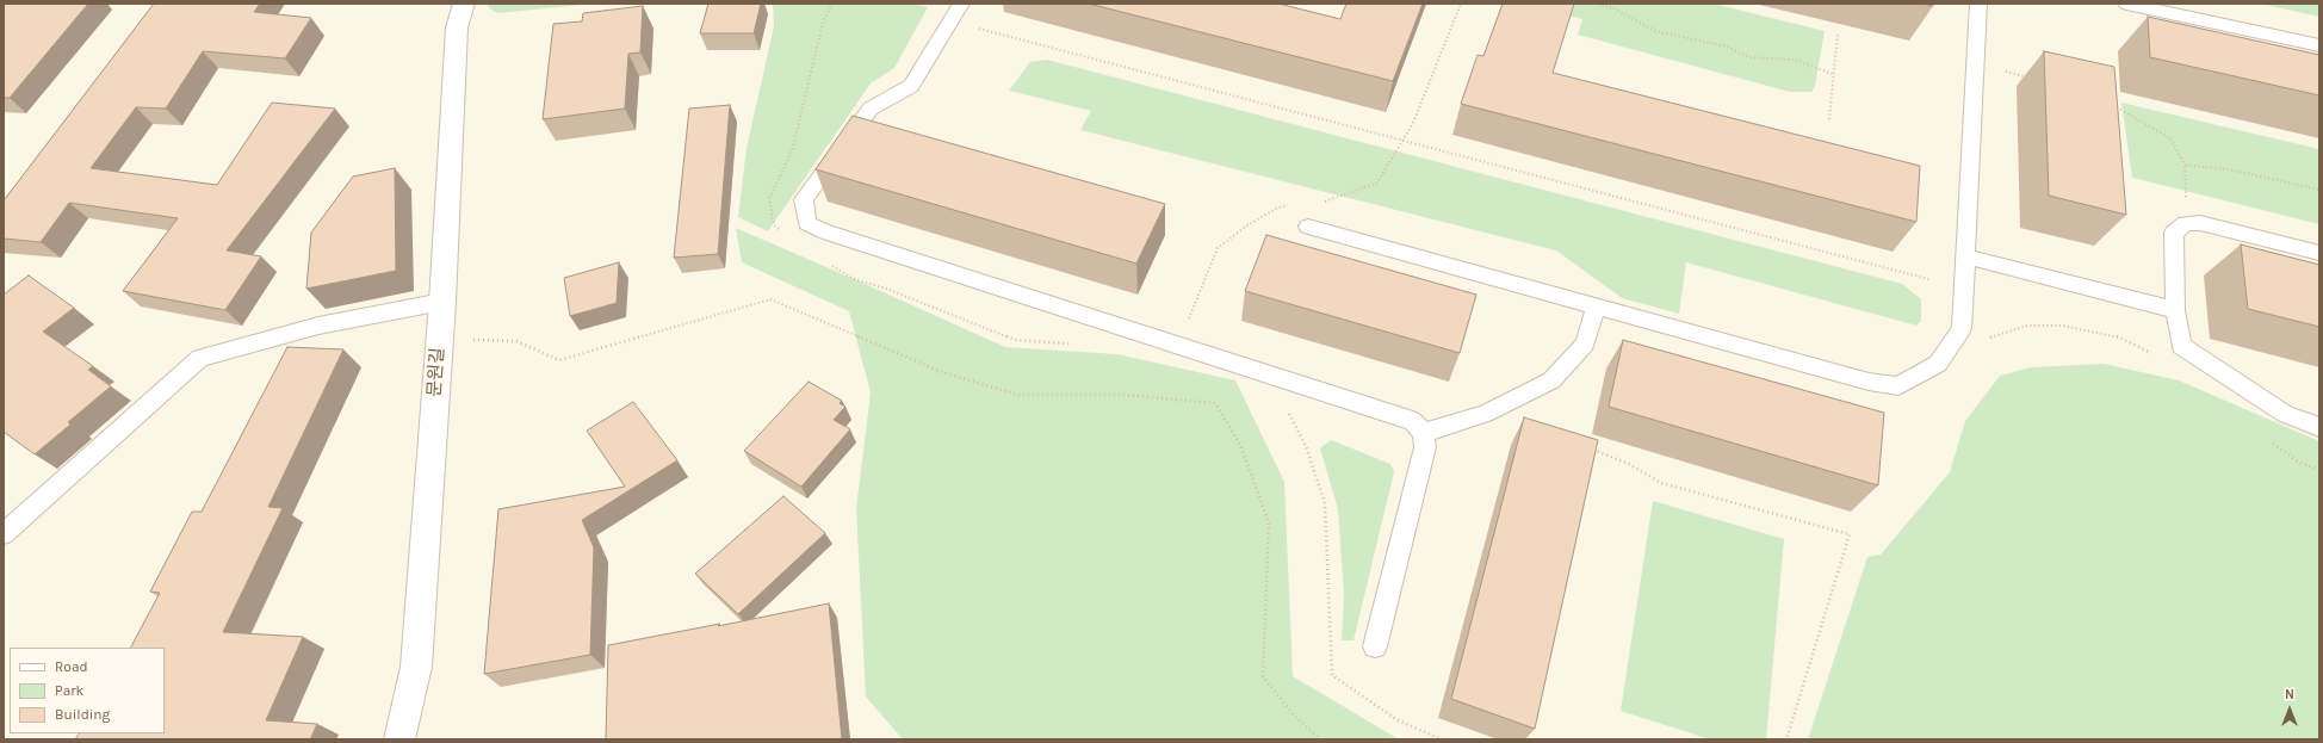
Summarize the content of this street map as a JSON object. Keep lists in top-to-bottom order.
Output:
{
  "streets": {
    "street": ["문원길"]
  },
  "legend": ["Road", "Park", "Building"],
  "north": "top"
}
